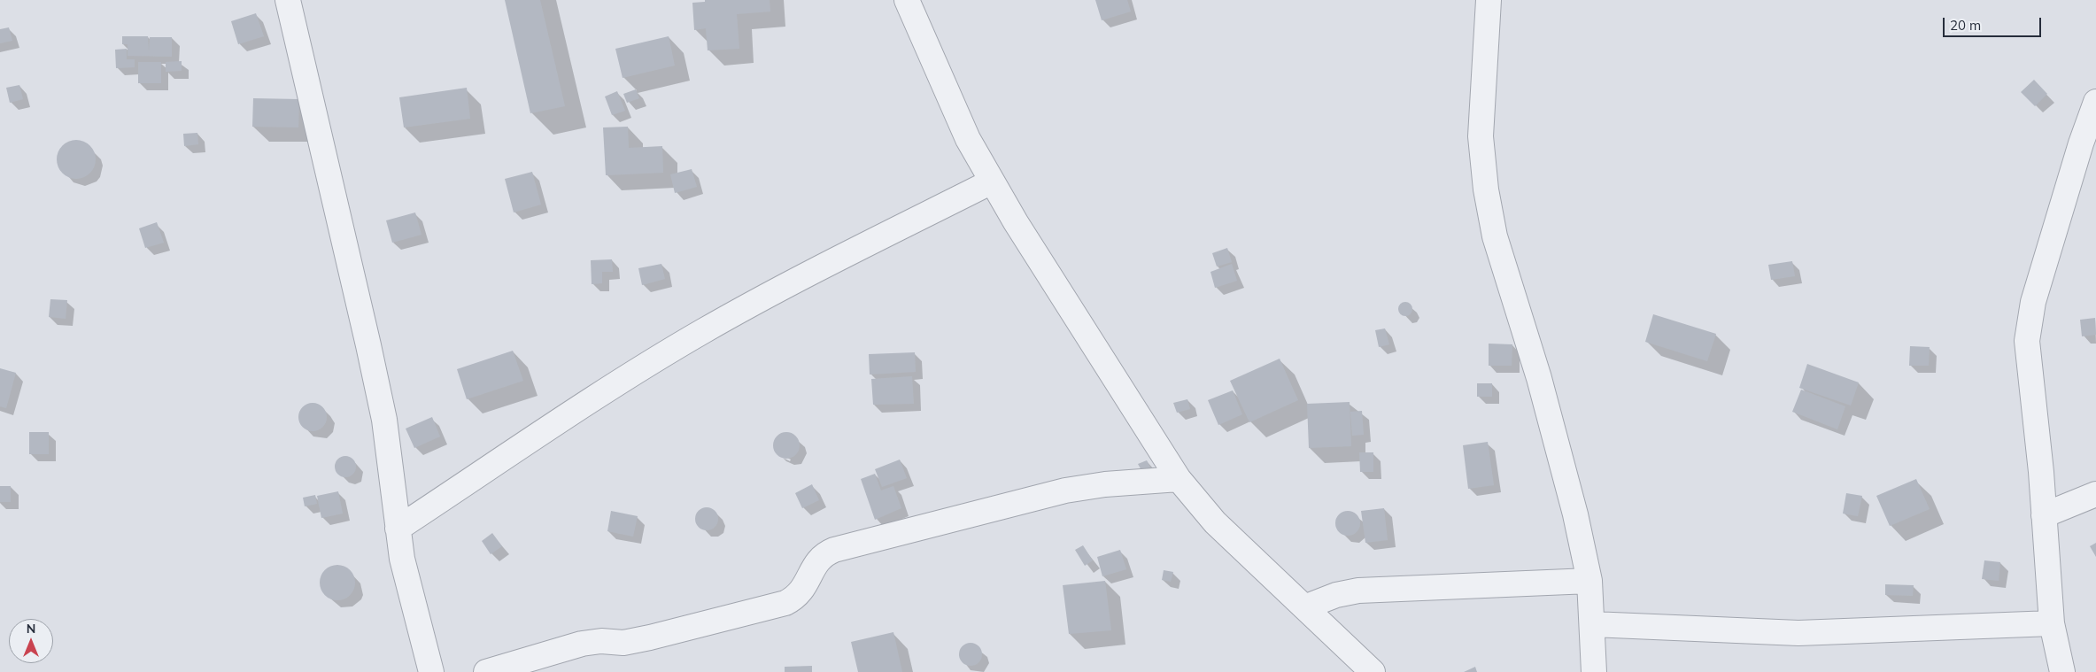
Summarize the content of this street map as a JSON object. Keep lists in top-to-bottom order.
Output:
{
  "scale_bar": "20 m",
  "north": "top"
}
